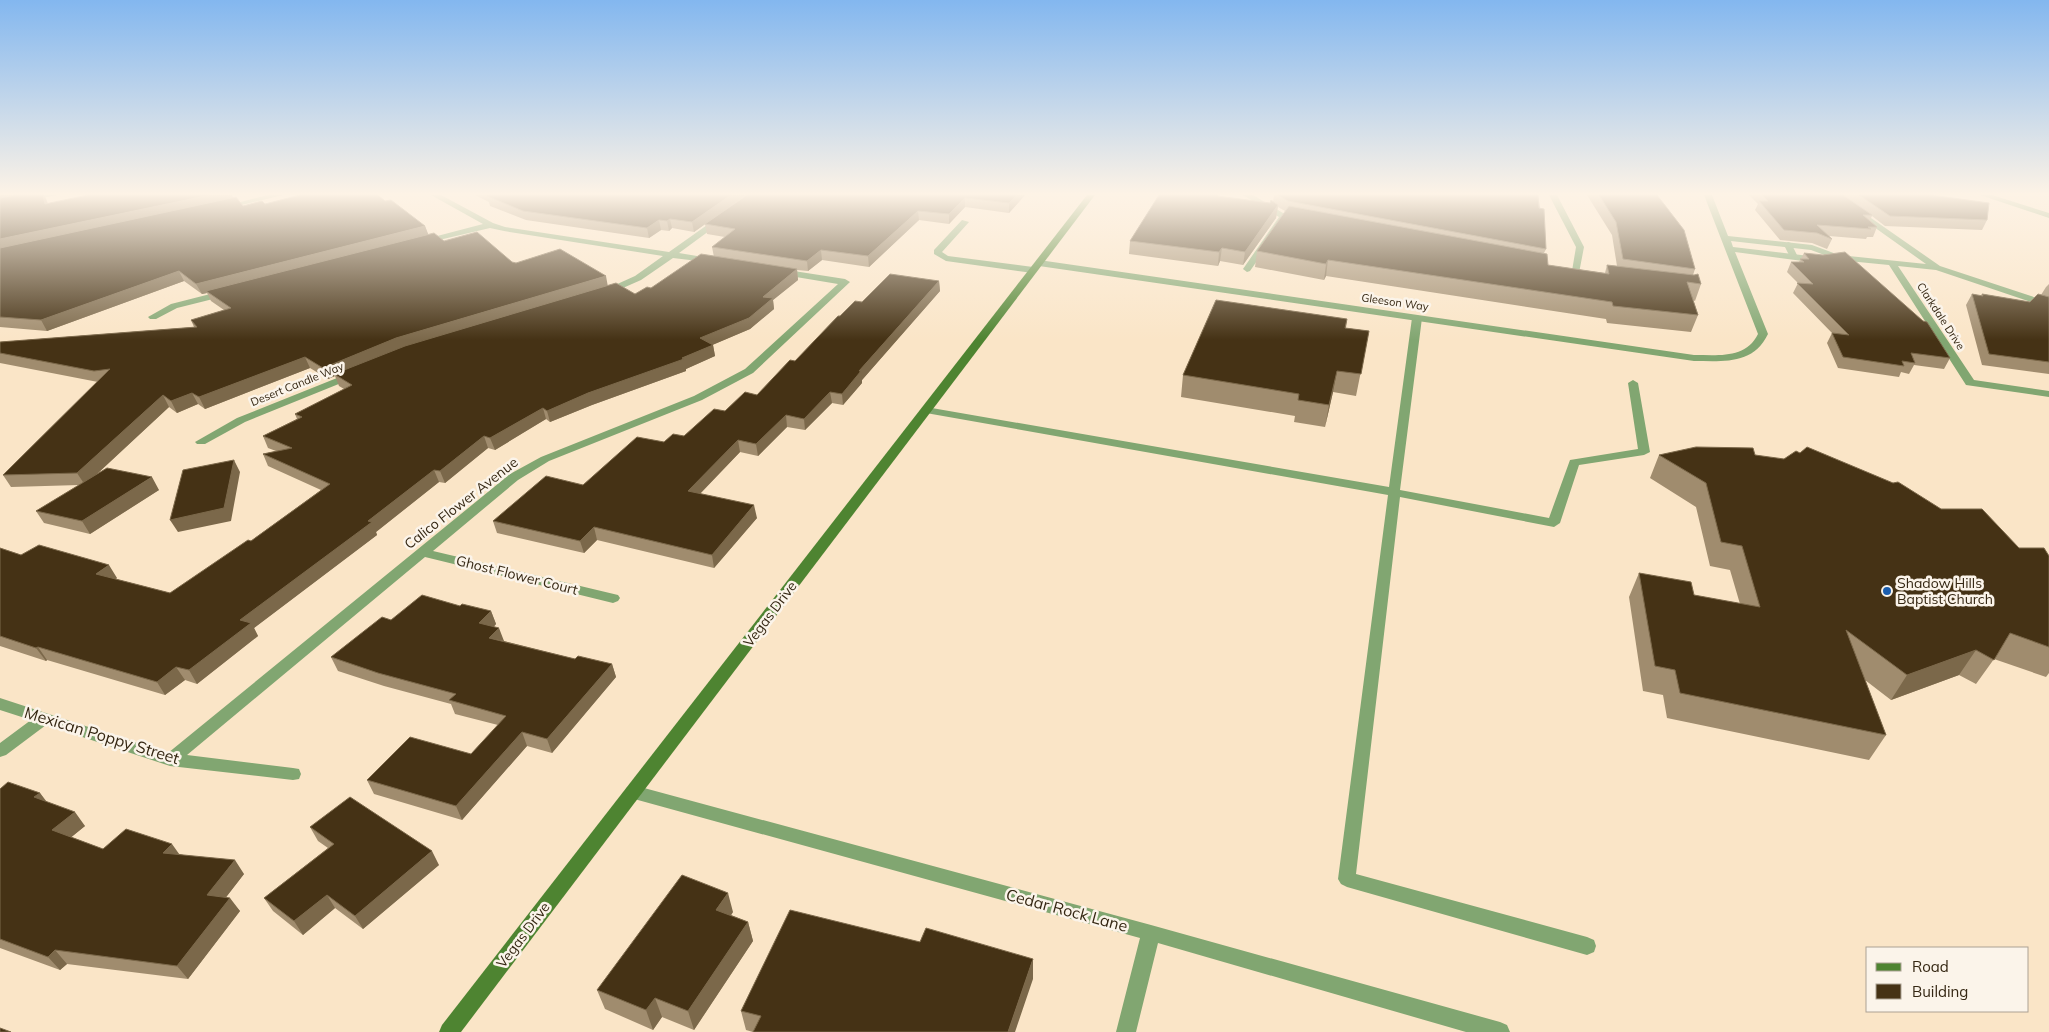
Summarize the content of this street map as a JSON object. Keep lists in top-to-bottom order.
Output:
{
  "streets": {
    "main road": ["Vegas Drive"],
    "street": [
      "Gleeson Way",
      "Clarkdale Drive",
      "Desert Candle Way",
      "Calico Flower Avenue",
      "Ghost Flower Court",
      "Mexican Poppy Street",
      "Cedar Rock Lane"
    ]
  },
  "crossings": [
    ["Gleeson Way", "Vegas Drive"],
    ["Calico Flower Avenue", "Ghost Flower Court"],
    ["Calico Flower Avenue", "Mexican Poppy Street"],
    ["Vegas Drive", "Cedar Rock Lane"]
  ],
  "places": ["Shadow Hills Baptist Church"],
  "legend": ["Road", "Building"]
}
